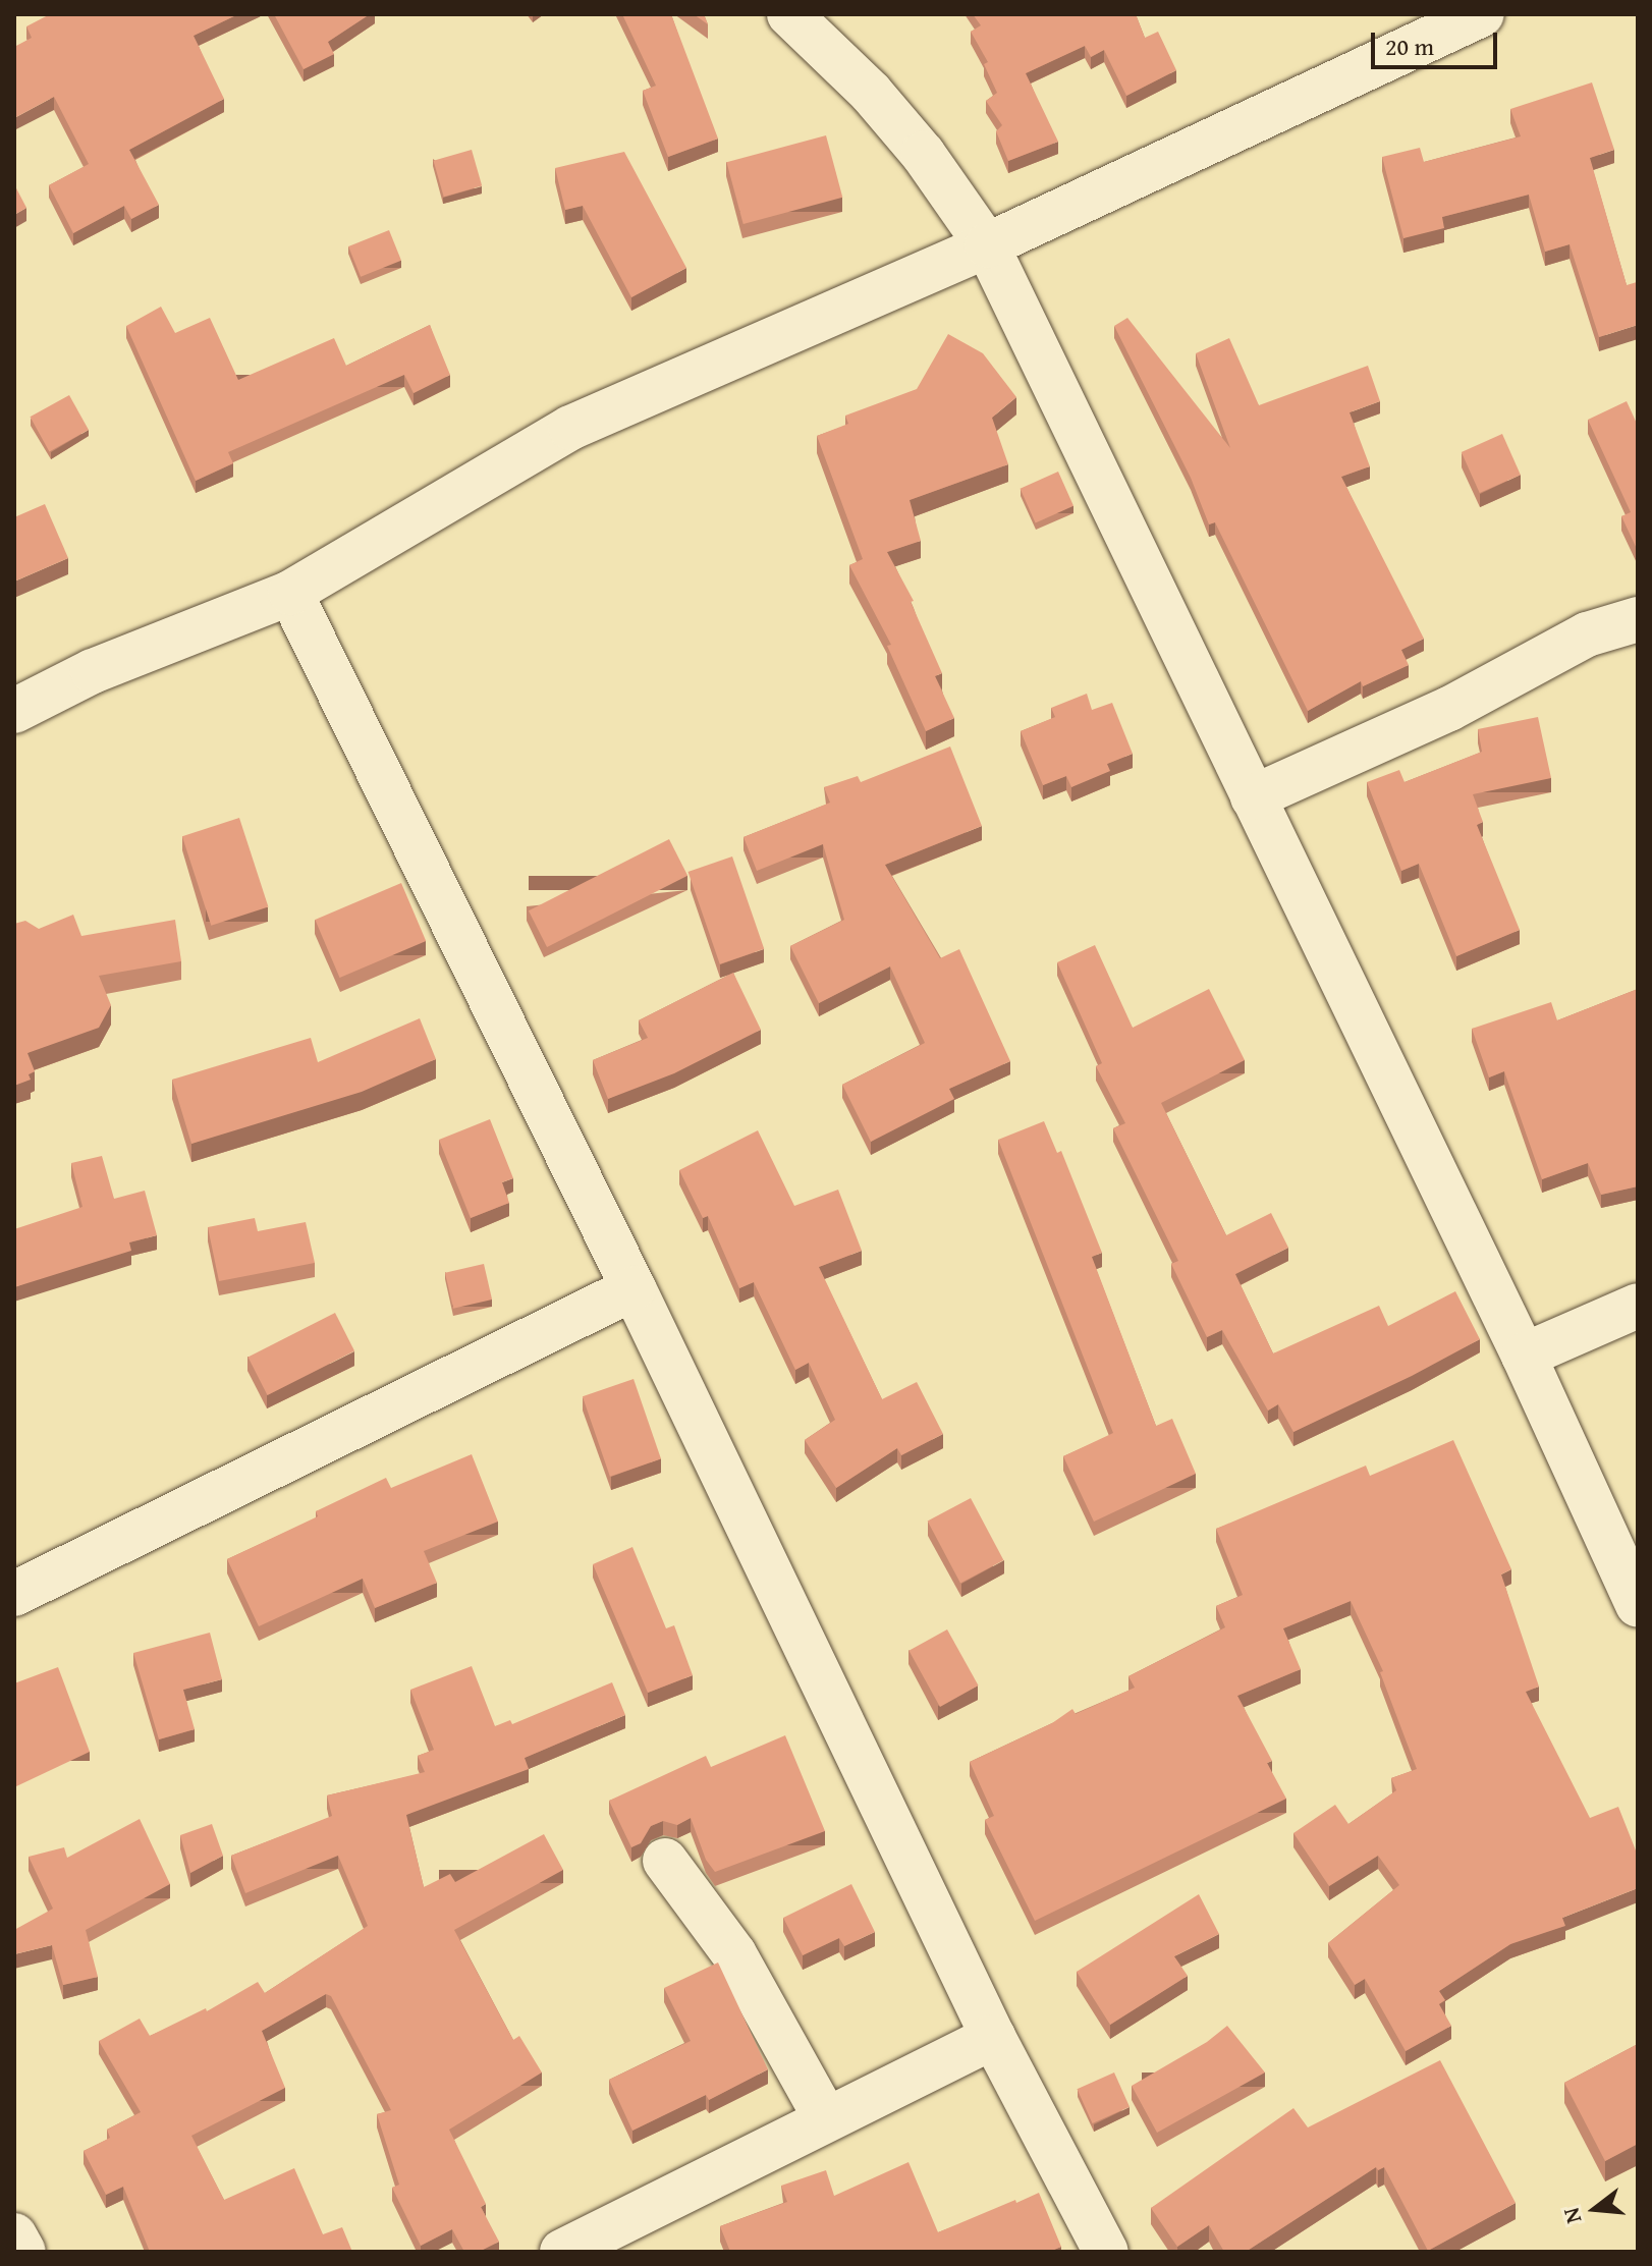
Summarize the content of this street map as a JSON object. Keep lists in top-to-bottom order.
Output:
{
  "scale_bar": "20 m",
  "north": "left"
}
